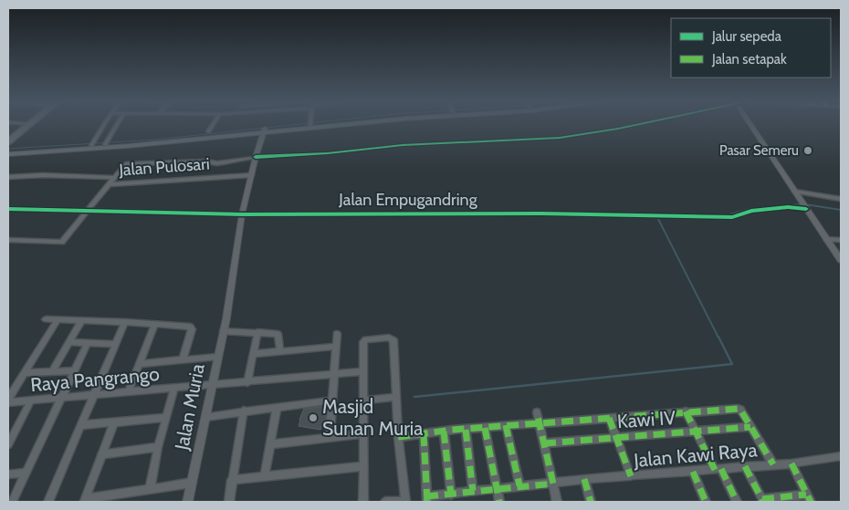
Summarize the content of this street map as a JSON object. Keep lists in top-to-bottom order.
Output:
{
  "streets": {
    "street": [
      "Jalan Pulosari",
      "Jalan Empugandring",
      "Raya Pangrango",
      "Jalan Muria",
      "Kawi IV",
      "Jalan Kawi Raya"
    ]
  },
  "crossings": [
    ["Jalan Pulosari", "Jalan Empugandring"],
    ["Jalan Pulosari", "Jalan Muria"],
    ["Jalan Empugandring", "Jalan Muria"],
    ["Raya Pangrango", "Jalan Muria"]
  ],
  "places": ["Pasar Semeru", "Masjid Sunan Muria"],
  "legend": ["Jalur sepeda", "Jalan setapak"]
}
